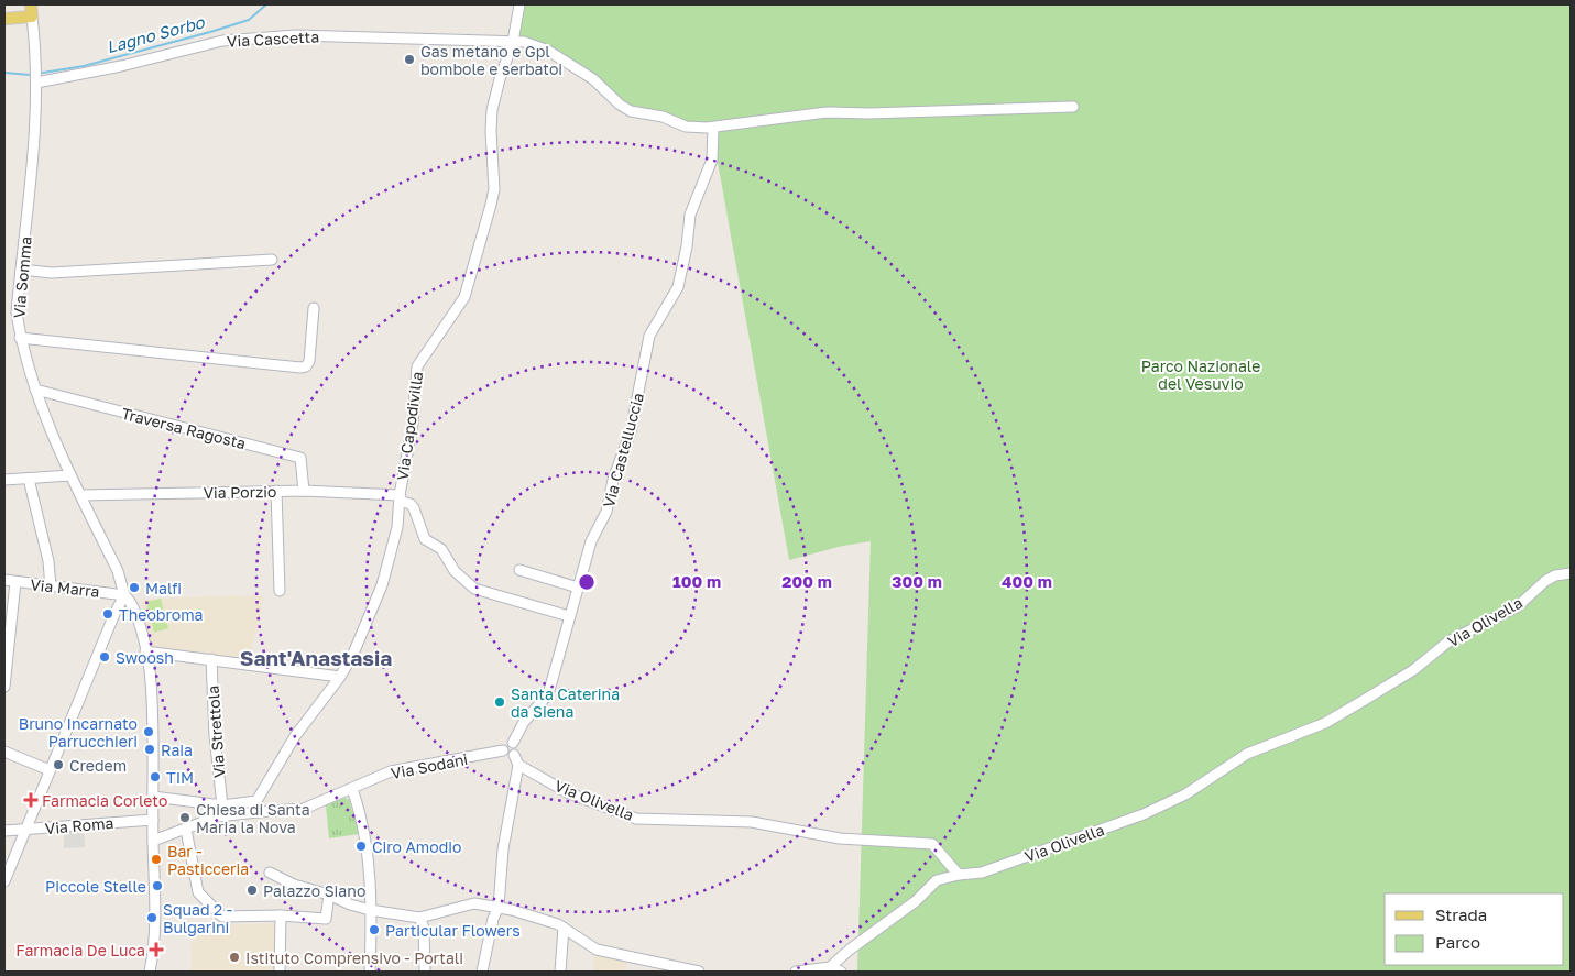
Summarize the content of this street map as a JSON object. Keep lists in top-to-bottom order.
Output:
{
  "streets": {
    "main road": ["Via Somma"],
    "street": [
      "Via Cascetta",
      "Via Capodivilla",
      "Traversa Ragosta",
      "Via Castelluccia",
      "Via Porzio",
      "Via Marra",
      "Via Olivella",
      "Via Strettola",
      "Via Sodani",
      "Via Roma"
    ]
  },
  "crossings": [
    ["Via Cascetta", "Via Somma"],
    ["Via Cascetta", "Via Capodivilla"],
    ["Via Cascetta", "Via Castelluccia"],
    ["Via Somma", "Traversa Ragosta"],
    ["Via Somma", "Via Porzio"],
    ["Via Somma", "Via Marra"],
    ["Via Somma", "Via Sodani"],
    ["Via Somma", "Via Roma"],
    ["Via Capodivilla", "Via Porzio"],
    ["Traversa Ragosta", "Via Porzio"],
    ["Via Castelluccia", "Via Sodani"]
  ],
  "districts": ["Sant'Anastasia"],
  "water": ["Lagno Sorbo"],
  "parks": ["Parco Nazionale del Vesuvio"],
  "places": {
    "other": [
      "Gas metano e Gpl bombole e serbatoi",
      "Malfi",
      "Theobroma",
      "Swoosh",
      "Santa Caterina da Siena",
      "Bruno Incarnato Parrucchieri",
      "Raia",
      "Credem",
      "TIM",
      "Chiesa di Santa Maria la Nova",
      "Ciro Amodio",
      "Bar - Pasticceria",
      "Piccole Stelle",
      "Palazzo Siano",
      "Squad 2 - Bulgarini",
      "Particular Flowers",
      "Istituto Comprensivo - Portali"
    ],
    "health": ["Farmacia Corleto", "Farmacia De Luca"]
  },
  "legend": ["Strada", "Parco"],
  "rings": [
    "100 m",
    "200 m",
    "300 m",
    "400 m"
  ]
}
